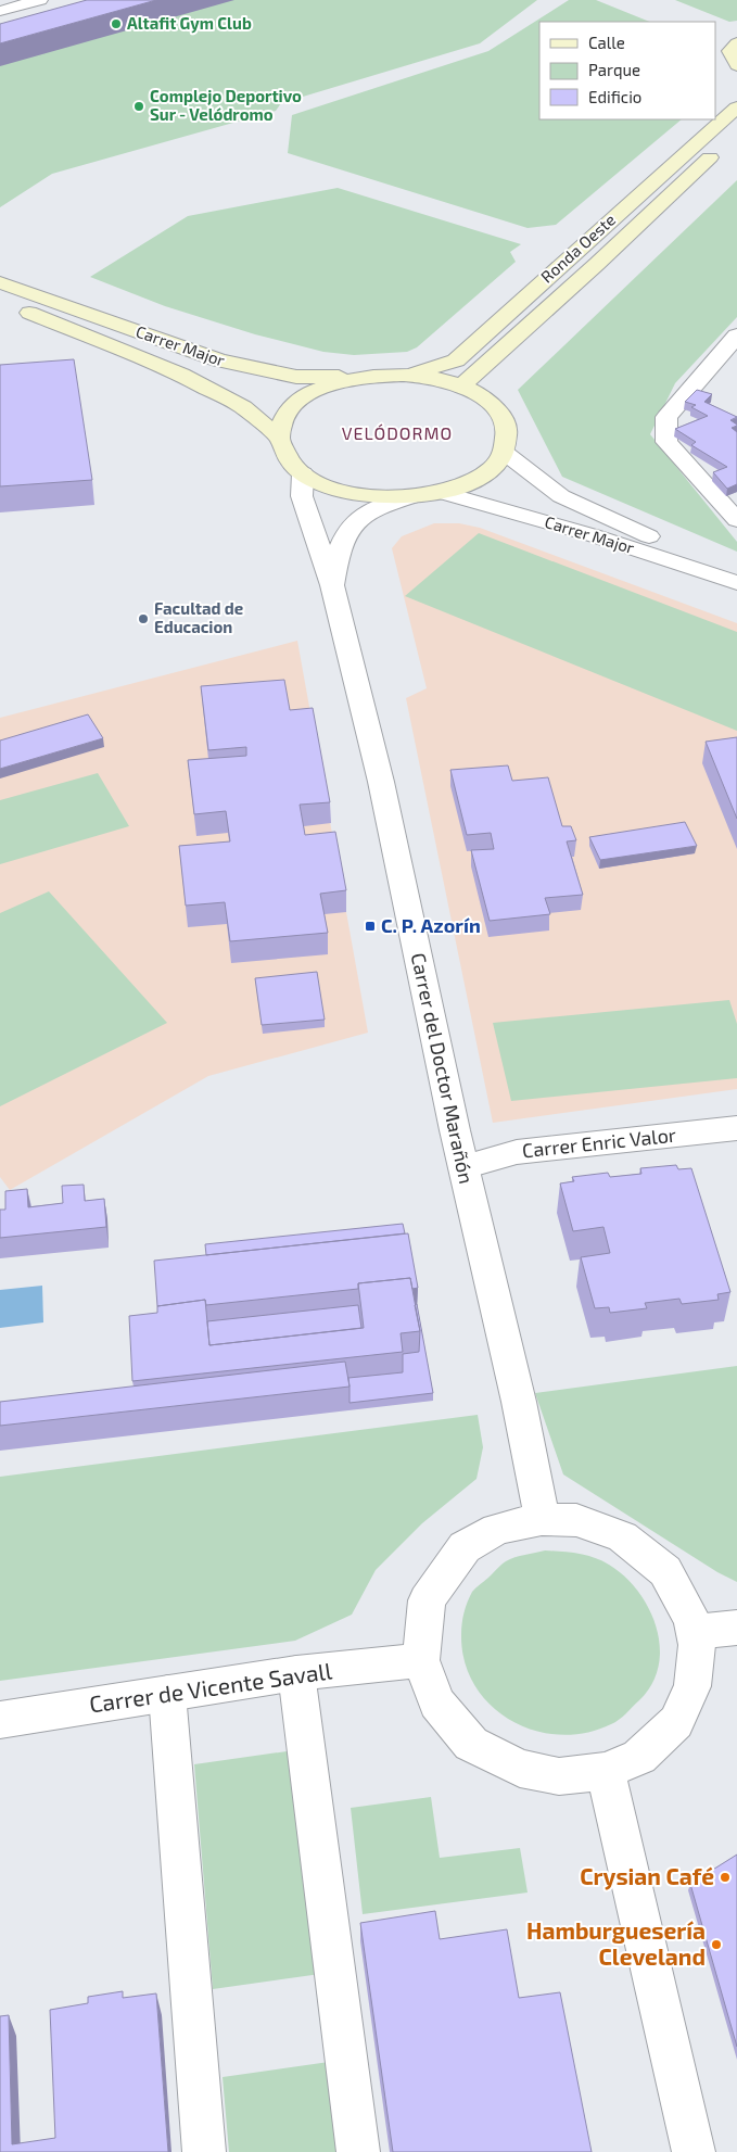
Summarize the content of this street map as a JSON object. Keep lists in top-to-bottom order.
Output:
{
  "streets": {
    "main road": ["Ronda Oeste", "Carrer Major"],
    "street": ["Carrer del Doctor Marañón", "Carrer Enric Valor", "Carrer de Vicente Savall"]
  },
  "crossings": [
    ["Carrer del Doctor Marañón", "Carrer Enric Valor"]
  ],
  "districts": ["VELÓDORMO"],
  "places": {
    "other": [
      "Altafit Gym Club",
      "Complejo Deportivo Sur - Velódromo",
      "Facultad de Educacion",
      "Crysian Café",
      "Hamburguesería Cleveland"
    ],
    "transit": ["C. P. Azorín"]
  },
  "legend": ["Calle", "Parque", "Edificio"]
}
